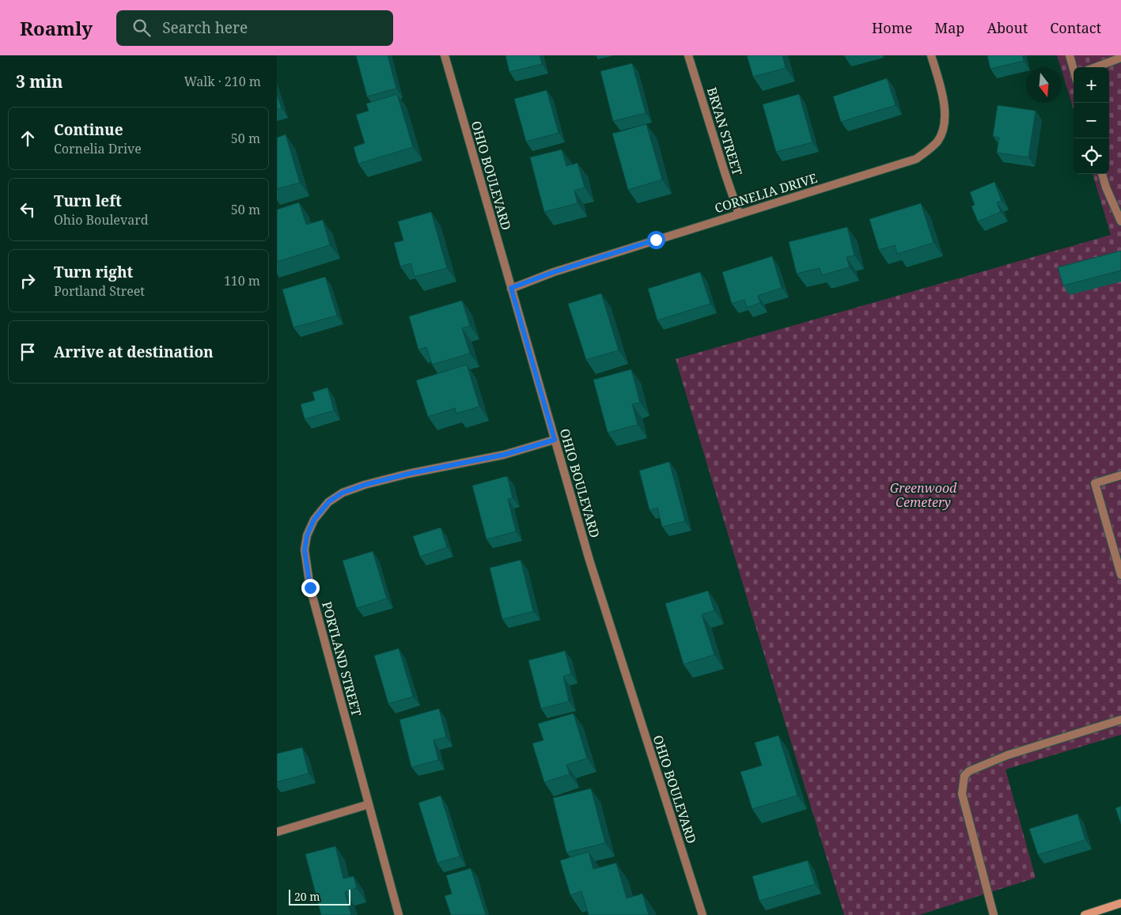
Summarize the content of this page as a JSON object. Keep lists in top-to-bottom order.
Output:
{
  "streets": {
    "street": [
      "BRYAN STREET",
      "OHIO BOULEVARD",
      "CORNELIA DRIVE",
      "PORTLAND STREET"
    ]
  },
  "crossings": [
    ["BRYAN STREET", "CORNELIA DRIVE"],
    ["OHIO BOULEVARD", "CORNELIA DRIVE"],
    ["OHIO BOULEVARD", "PORTLAND STREET"]
  ],
  "parks": ["Greenwood Cemetery"],
  "scale_bar": "20 m",
  "north": "bottom",
  "page": {
    "header": "Roamly",
    "search": "Search here",
    "nav": [
      "Home",
      "Map",
      "About",
      "Contact"
    ],
    "heading": ["3 min", "Walk · 210 m"],
    "map_buttons": ["+", "−"],
    "list": [
      ["Continue", "Cornelia Drive", "50 m"],
      ["Turn left", "Ohio Boulevard", "50 m"],
      ["Turn right", "Portland Street", "110 m"],
      "Arrive at destination"
    ],
    "scale": "20 m"
  }
}
